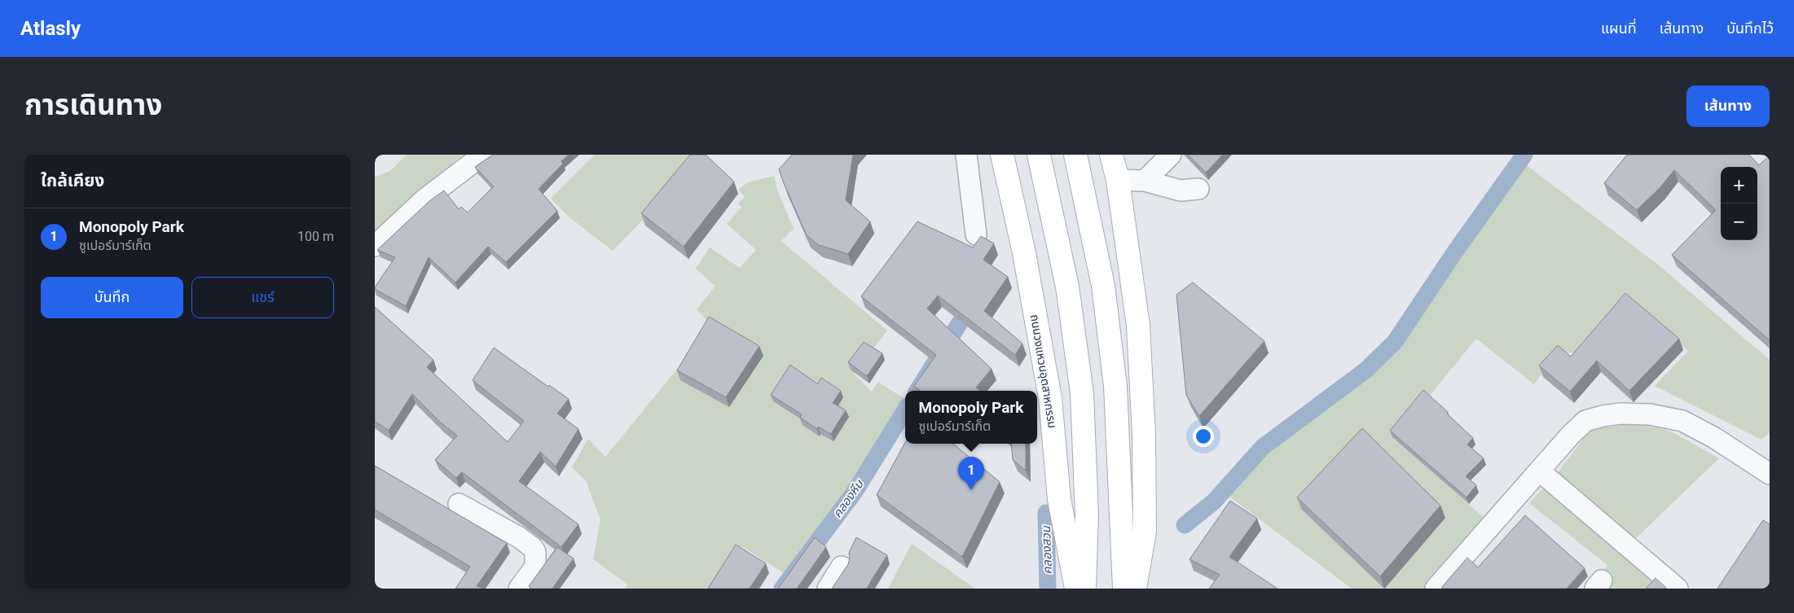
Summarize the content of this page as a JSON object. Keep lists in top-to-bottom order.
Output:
{
  "streets": {
    "main road": ["ถนนวงแหวนอุตสาหกรรม"]
  },
  "water": ["คลองหีบ", "คลองสวน"],
  "page": {
    "header": "Atlasly",
    "nav": ["แผนที่", "เส้นทาง", "บันทึกไว้"],
    "title": "การเดินทาง",
    "buttons": [
      "เส้นทาง",
      ["บันทึก", "แชร์"]
    ],
    "heading": "ใกล้เคียง",
    "map_buttons": ["+", "−"],
    "list": [
      {
        "mark": "1",
        "name": "Monopoly Park",
        "note": "ซูเปอร์มาร์เก็ต",
        "value": "100 m"
      }
    ],
    "popup": ["Monopoly Park", "ซูเปอร์มาร์เก็ต"],
    "pins": "1"
  }
}
